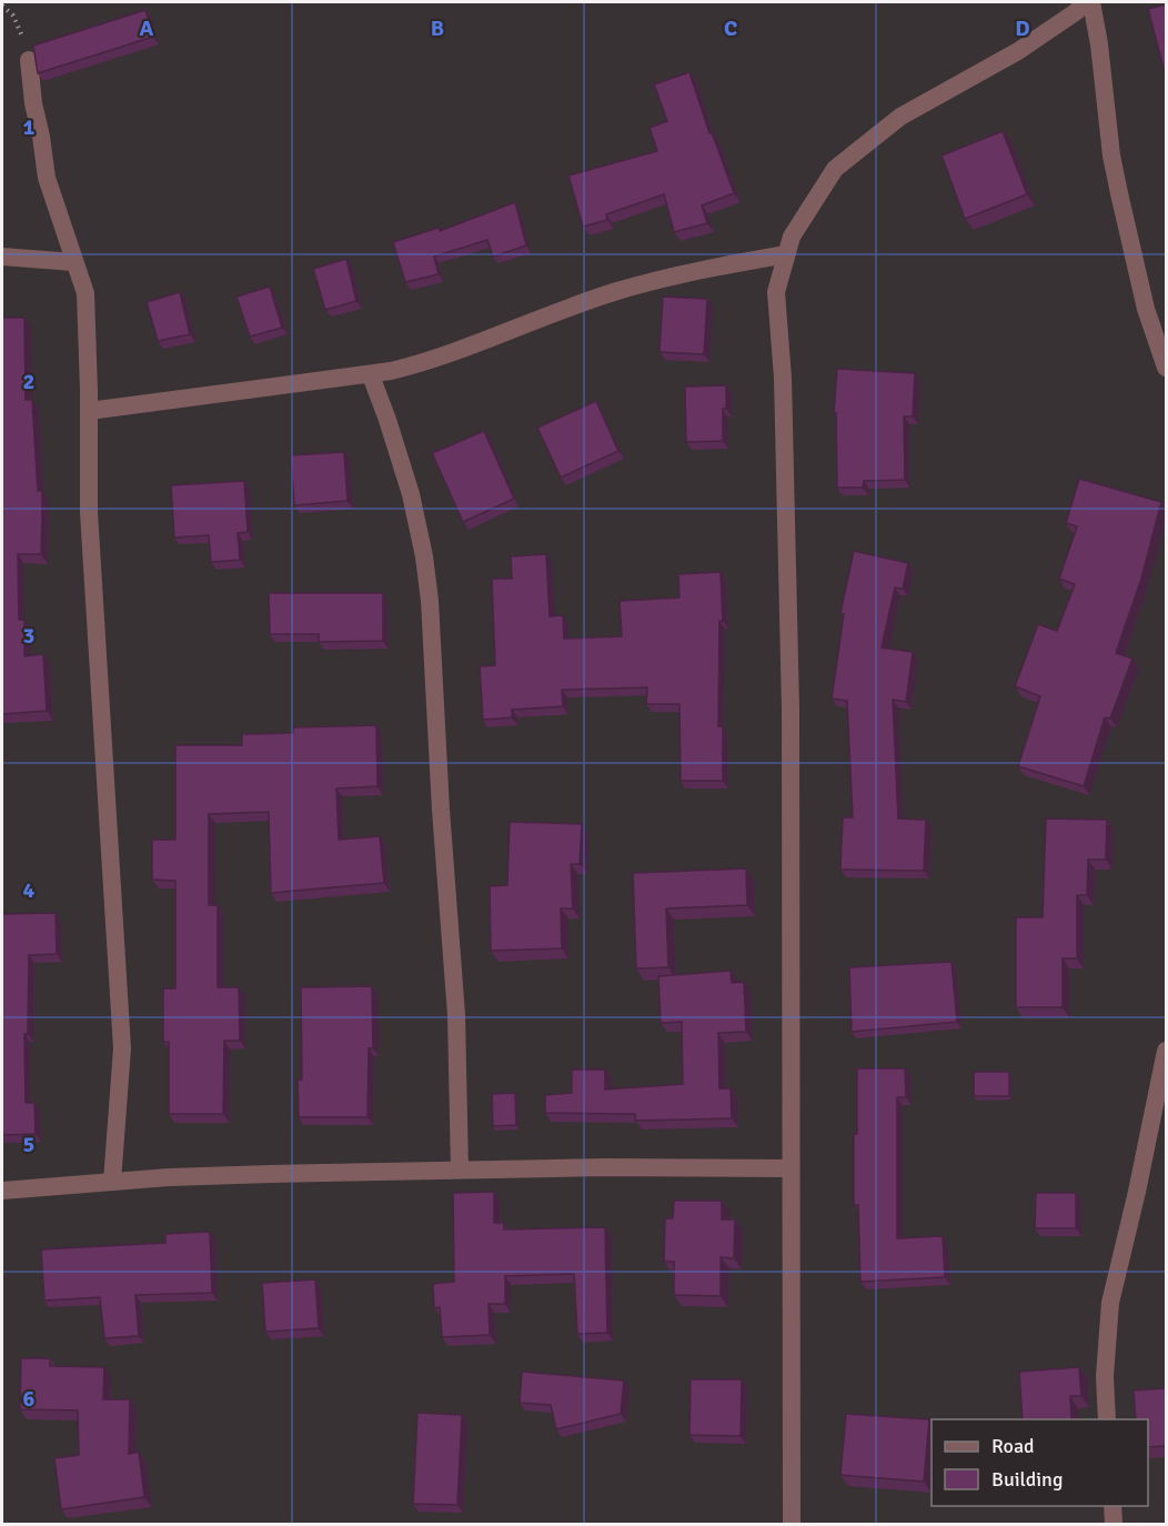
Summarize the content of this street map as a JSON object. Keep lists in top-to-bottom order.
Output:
{
  "legend": ["Road", "Building"],
  "grid": {
    "columns": [
      "A",
      "B",
      "C",
      "D"
    ],
    "rows": [
      "1",
      "2",
      "3",
      "4",
      "5",
      "6"
    ]
  }
}
